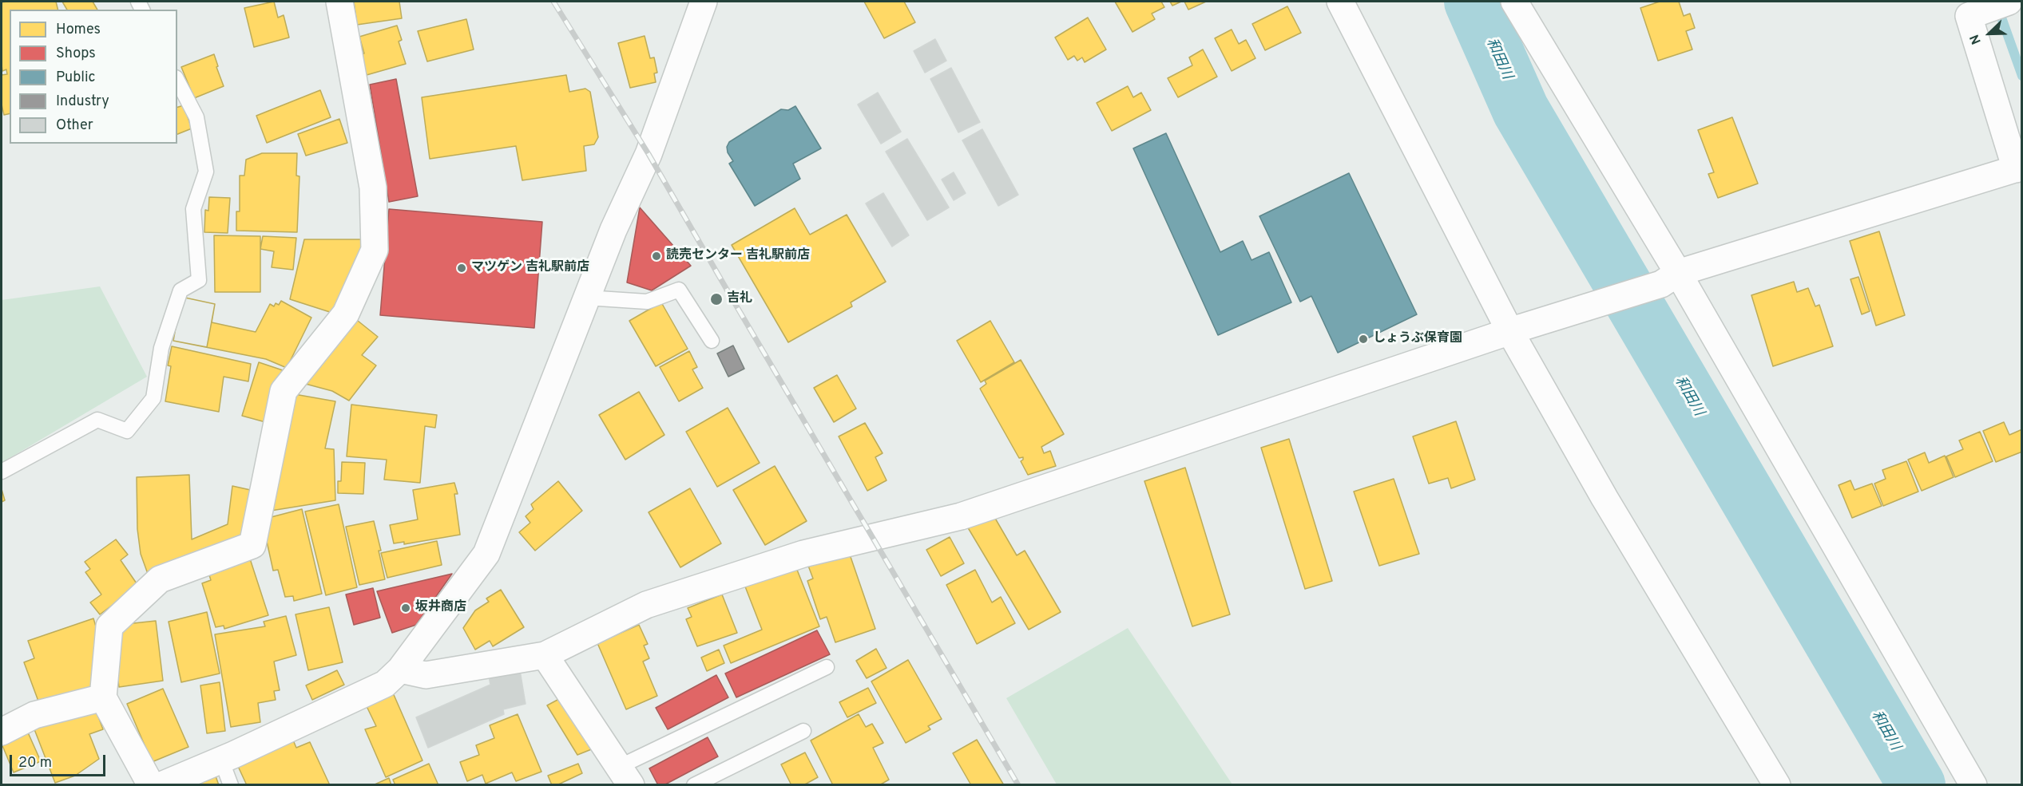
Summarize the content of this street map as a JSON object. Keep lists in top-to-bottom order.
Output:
{
  "water": ["和田川"],
  "places": [
    "読売センター 吉礼駅前店",
    "マツゲン 吉礼駅前店",
    "吉礼",
    "しょうぶ保育園",
    "坂井商店"
  ],
  "legend": [
    "Homes",
    "Shops",
    "Public",
    "Industry",
    "Other"
  ],
  "scale_bar": "20 m",
  "north": "bottom left"
}
